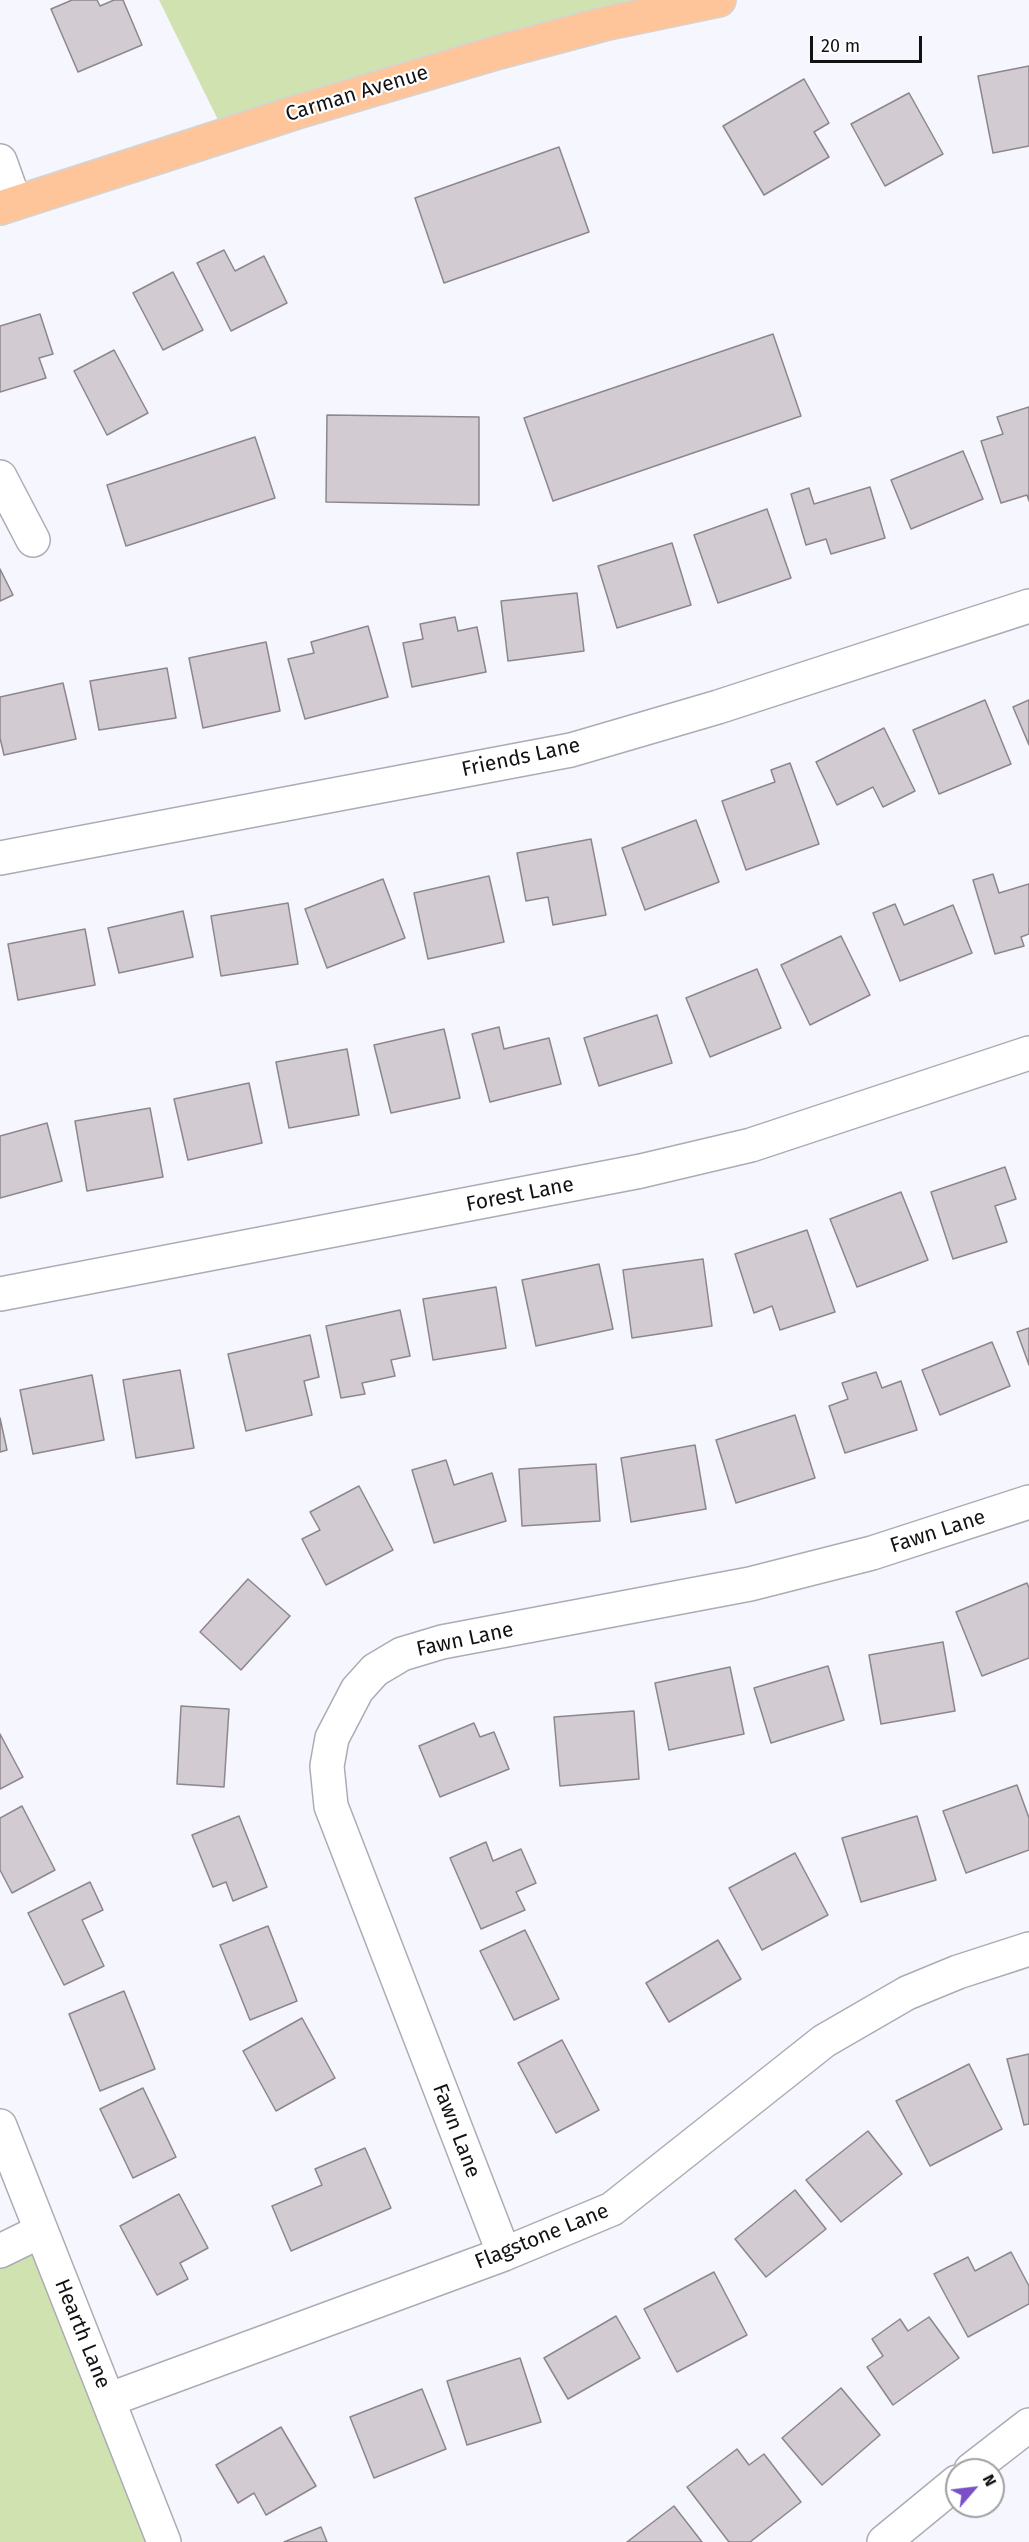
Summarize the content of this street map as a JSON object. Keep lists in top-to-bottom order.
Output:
{
  "streets": {
    "main road": ["Carman Avenue"],
    "street": [
      "Friends Lane",
      "Forest Lane",
      "Fawn Lane",
      "Flagstone Lane",
      "Hearth Lane"
    ]
  },
  "crossings": [
    ["Fawn Lane", "Flagstone Lane"],
    ["Flagstone Lane", "Hearth Lane"]
  ],
  "scale_bar": "20 m",
  "north": "top right"
}
